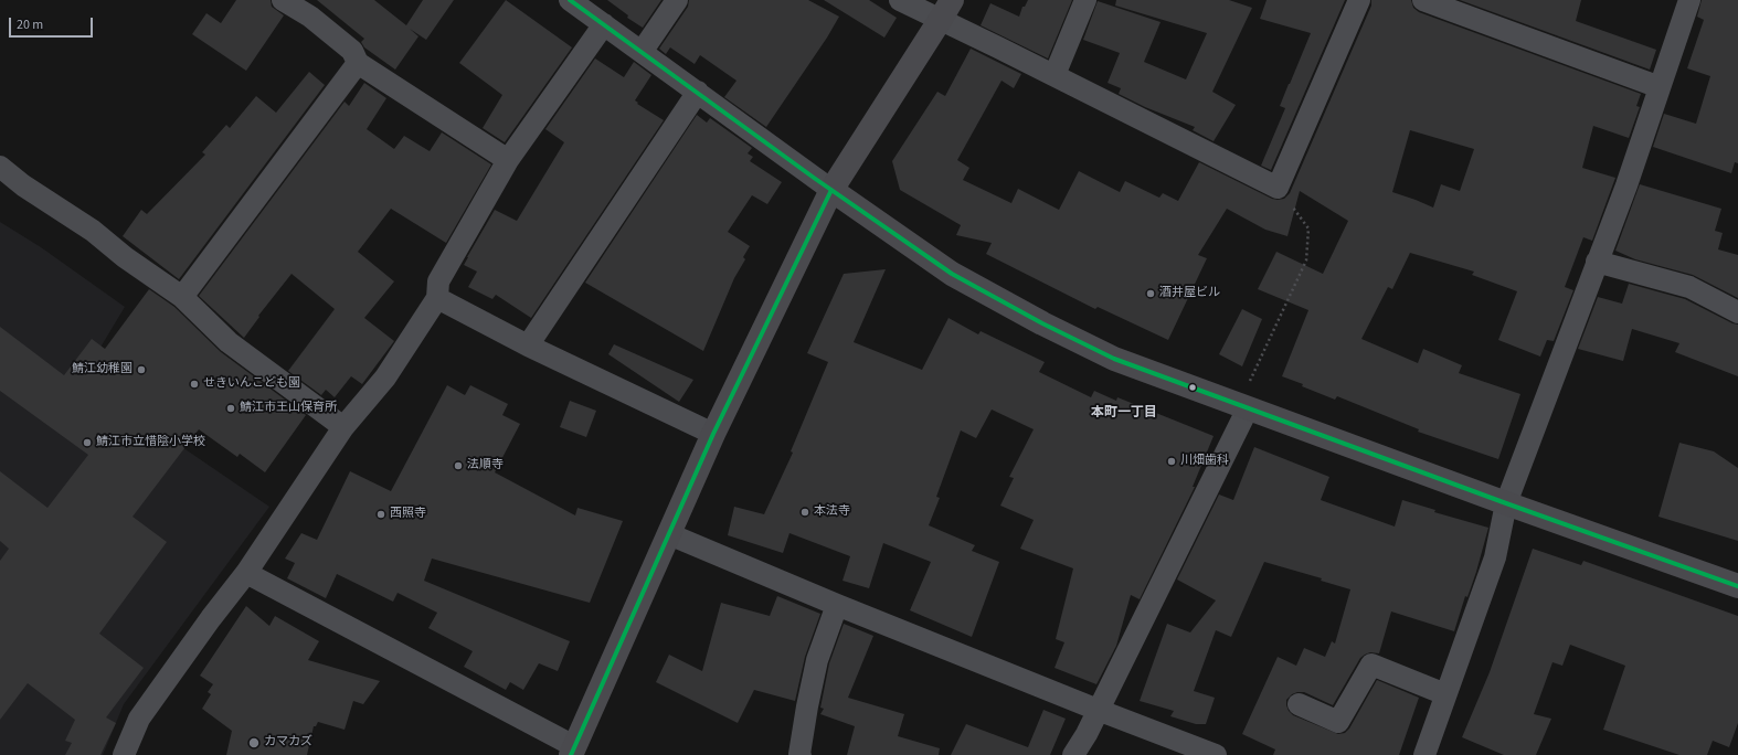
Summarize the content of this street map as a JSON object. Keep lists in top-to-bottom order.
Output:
{
  "districts": ["本町一丁目"],
  "places": [
    "酒井屋ビル",
    "鯖江幼稚園",
    "せきいんこども園",
    "鯖江市王山保育所",
    "鯖江市立惜陰小学校",
    "川畑歯科",
    "法順寺",
    "本法寺",
    "西照寺",
    "カマカズ"
  ],
  "scale_bar": "20 m"
}
